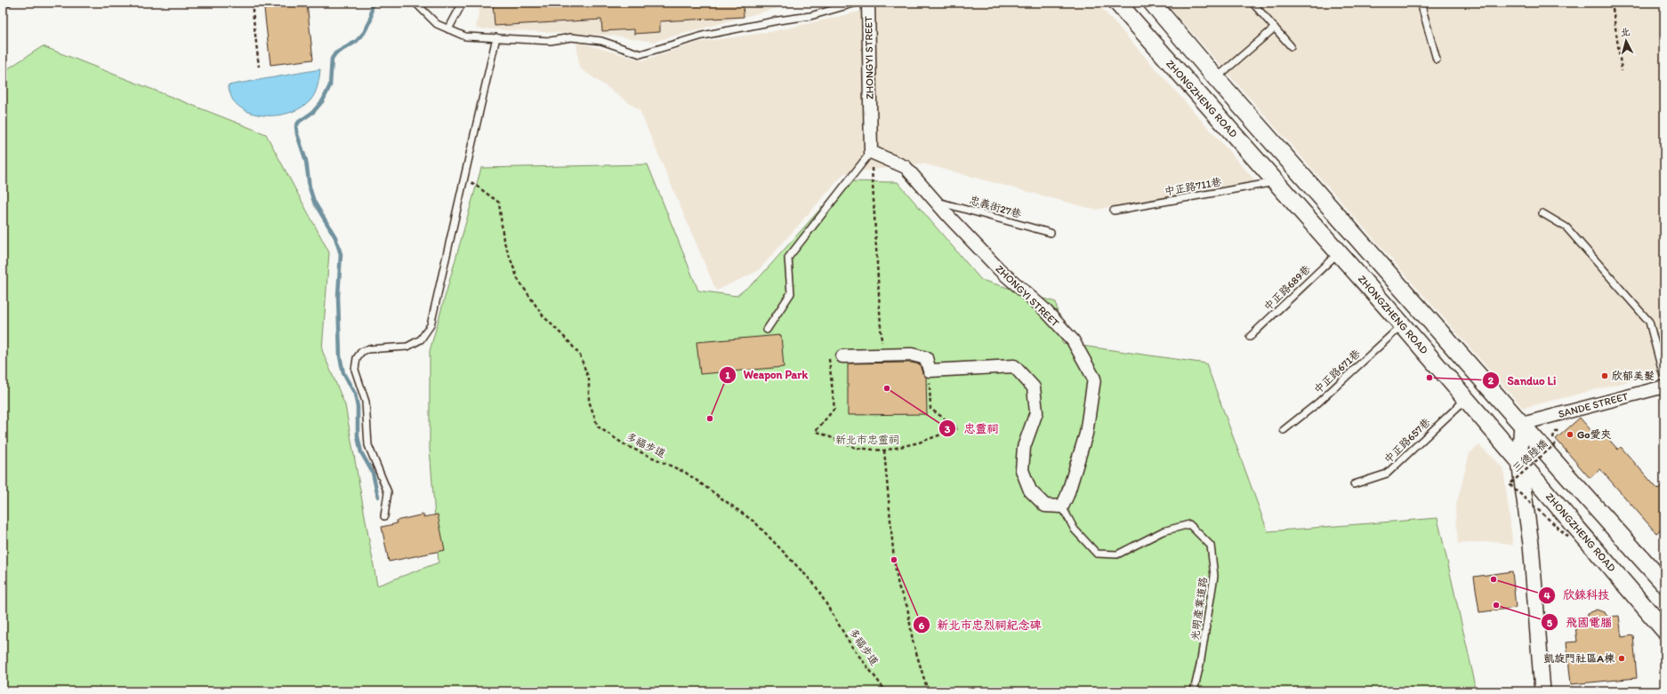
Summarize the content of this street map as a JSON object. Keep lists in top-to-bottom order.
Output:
{
  "streets": {
    "main road": ["ZHONGZHENG ROAD"],
    "street": ["ZHONGYI STREET", "SANDE STREET"],
    "lane": [
      "中正路711巷",
      "忠義街27巷",
      "中正路689巷",
      "中正路671巷",
      "中正路657巷",
      "光明產業道路"
    ],
    "path": ["多福步道", "三德陸橋"]
  },
  "crossings": [
    ["ZHONGYI STREET", "忠義街27巷"],
    ["ZHONGYI STREET", "光明產業道路"],
    ["ZHONGZHENG ROAD", "中正路711巷"],
    ["ZHONGZHENG ROAD", "中正路689巷"],
    ["ZHONGZHENG ROAD", "中正路671巷"],
    ["ZHONGZHENG ROAD", "中正路657巷"]
  ],
  "parks": ["新北市忠靈祠"],
  "places": [
    "欣郁美髮",
    "Sanduo Li",
    "忠靈祠",
    "Weapon Park",
    "Go愛夾",
    "新北市忠烈祠紀念碑",
    "欣錸科技",
    "飛國電腦",
    "凱旋門社區A棟"
  ],
  "north": "top"
}
